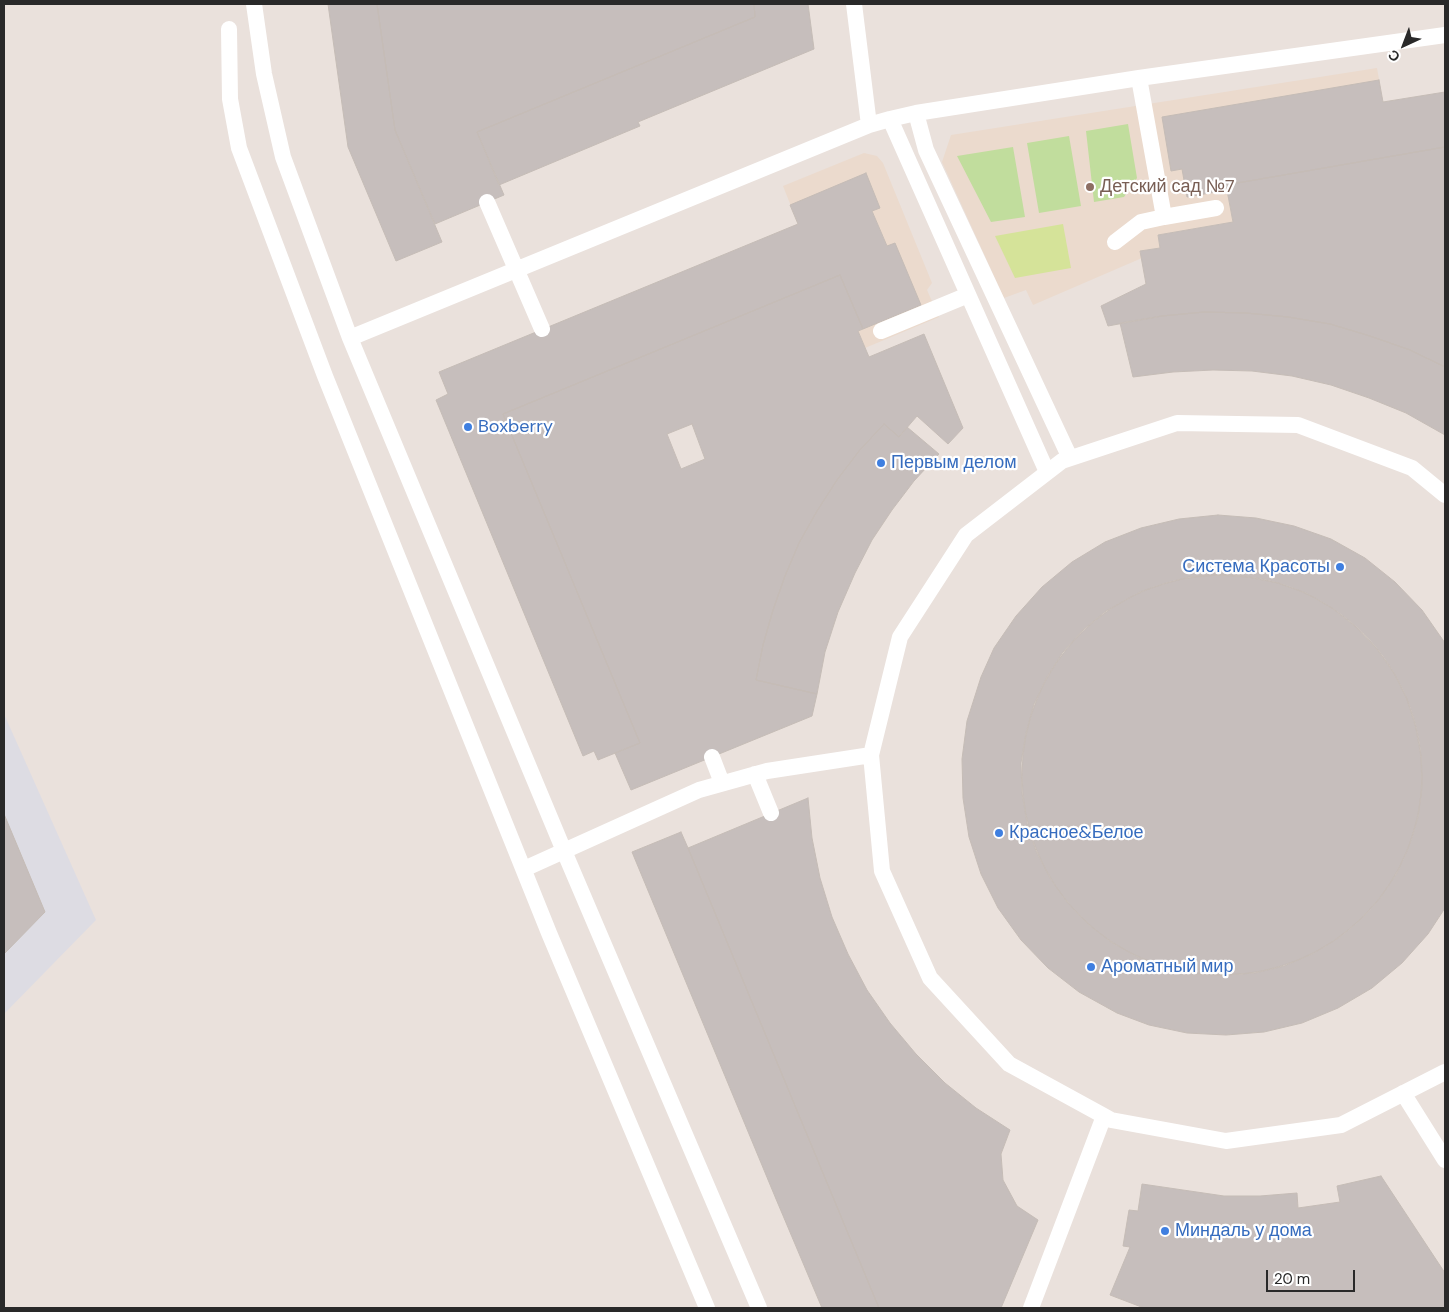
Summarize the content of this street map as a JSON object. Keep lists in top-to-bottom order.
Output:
{
  "places": [
    "Детский сад №7",
    "Boxberry",
    "Первым делом",
    "Система Красоты",
    "Красное&Белое",
    "Ароматный мир",
    "Миндаль у дома"
  ],
  "scale_bar": "20 m",
  "north": "bottom left"
}
